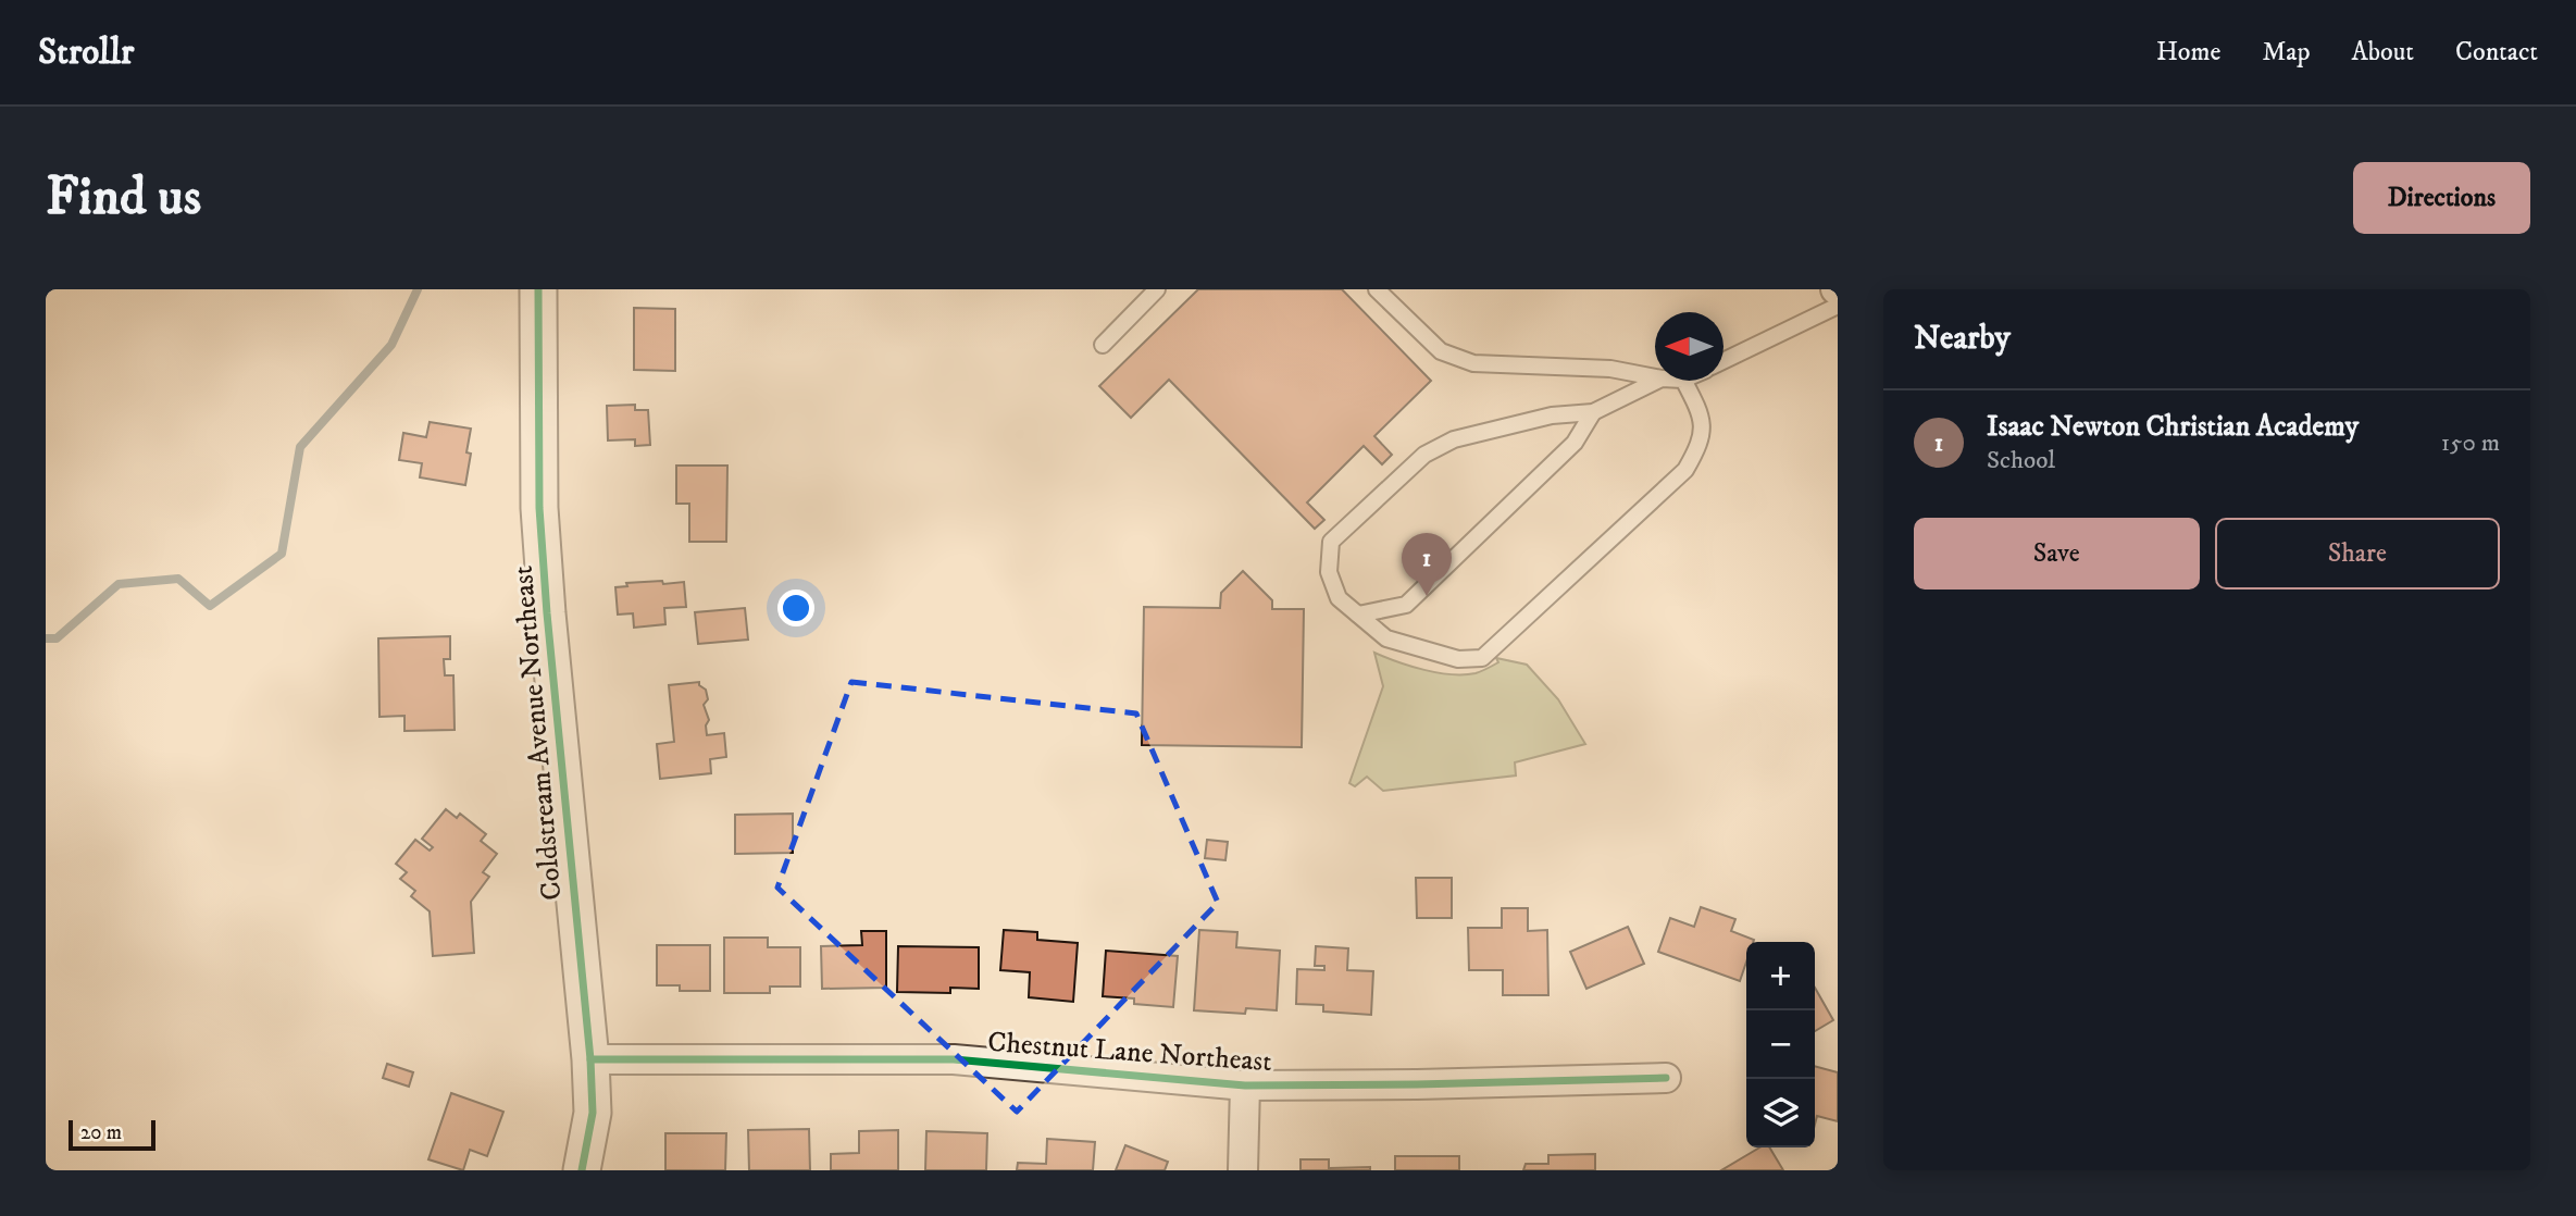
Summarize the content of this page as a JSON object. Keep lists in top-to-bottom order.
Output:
{
  "streets": {
    "street": ["Coldstream Avenue Northeast", "Chestnut Lane Northeast"]
  },
  "crossings": [
    ["Coldstream Avenue Northeast", "Chestnut Lane Northeast"]
  ],
  "scale_bar": "20 m",
  "north": "left",
  "page": {
    "header": "Strollr",
    "nav": [
      "Home",
      "Map",
      "About",
      "Contact"
    ],
    "buttons": [
      "Directions",
      ["Save", "Share"]
    ],
    "title": "Find us",
    "heading": "Nearby",
    "list": [
      {
        "mark": "1",
        "name": "Isaac Newton Christian Academy",
        "note": "School",
        "value": "150 m"
      }
    ],
    "pins": "1",
    "map_buttons": ["+", "−"],
    "scale": "20 m"
  }
}
